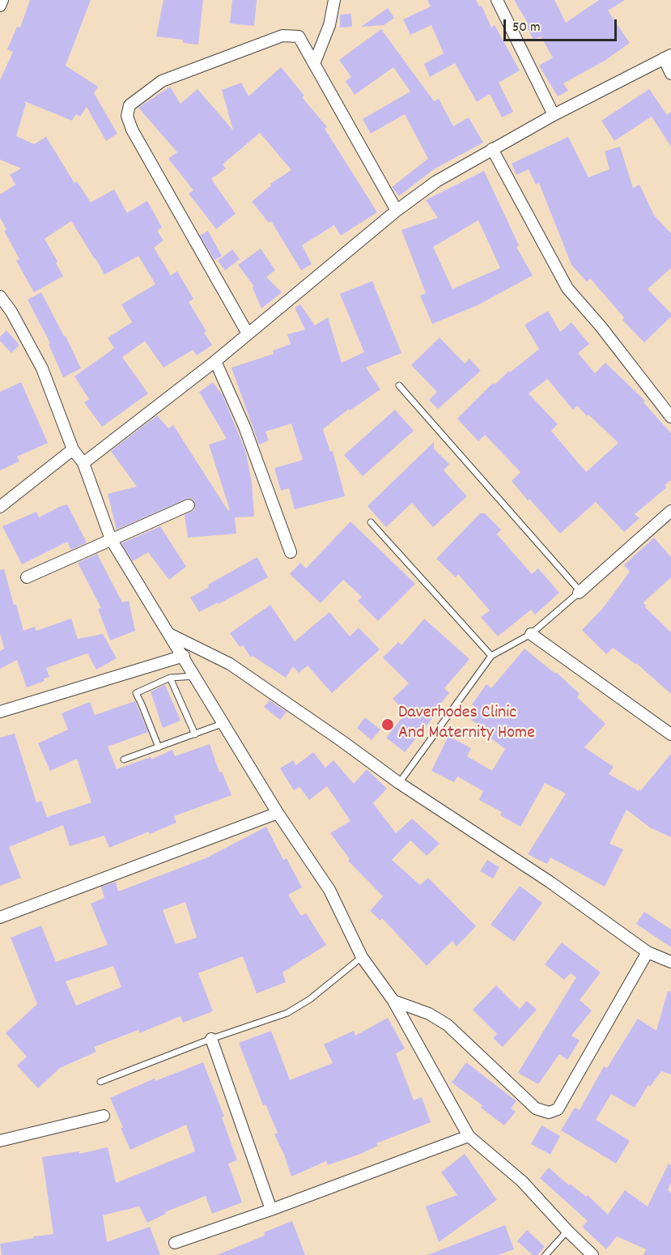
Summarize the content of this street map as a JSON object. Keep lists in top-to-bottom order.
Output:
{
  "places": ["Daverhodes Clinic And Maternity Home"],
  "scale_bar": "50 m"
}
